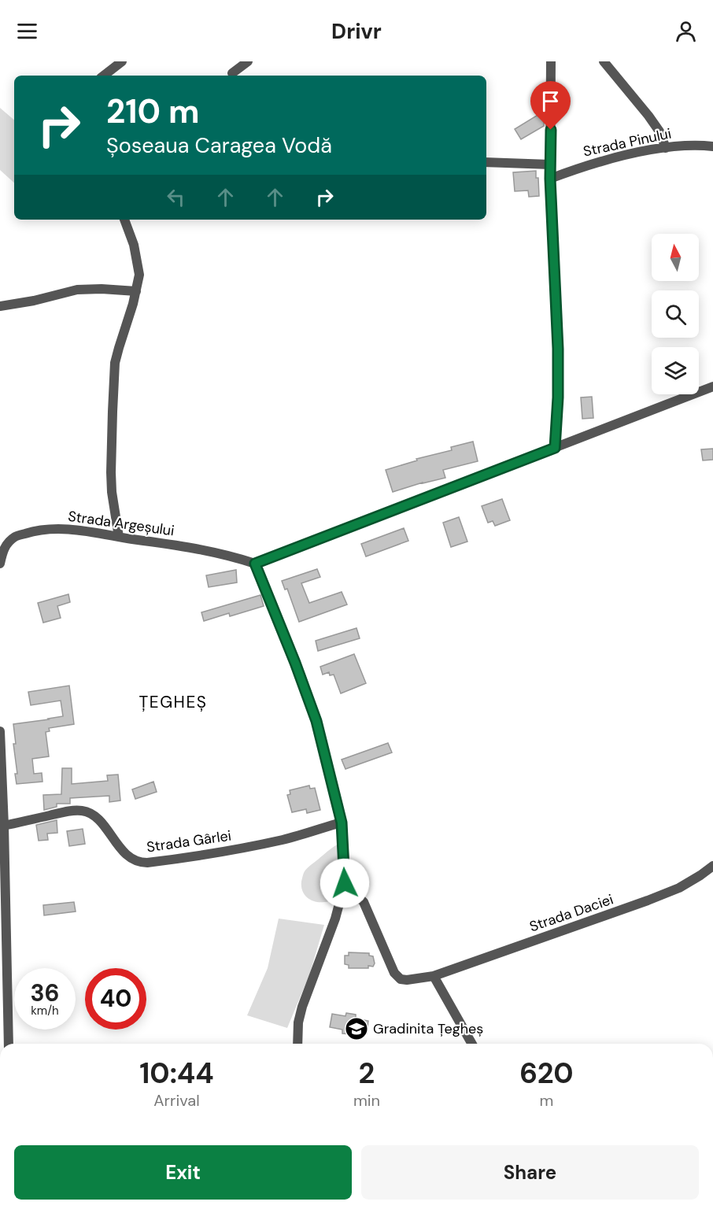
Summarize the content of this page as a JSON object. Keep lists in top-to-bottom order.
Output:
{
  "streets": {
    "street": [
      "Strada Pinului",
      "Strada Argeșului",
      "Strada Gârlei",
      "Strada Daciei"
    ]
  },
  "districts": ["ȚEGHEȘ"],
  "places": {
    "school or university": ["Gradinita Țegheș"]
  },
  "north": "top",
  "page": {
    "header": "Drivr",
    "turn": ["210 m", "Șoseaua Caragea Vodă"],
    "speed": "36 km/h",
    "limit": "40",
    "eta": [
      "10:44",
      "Arrival",
      "2",
      "min",
      "620",
      "m"
    ],
    "buttons": ["Exit", "Share"]
  }
}
